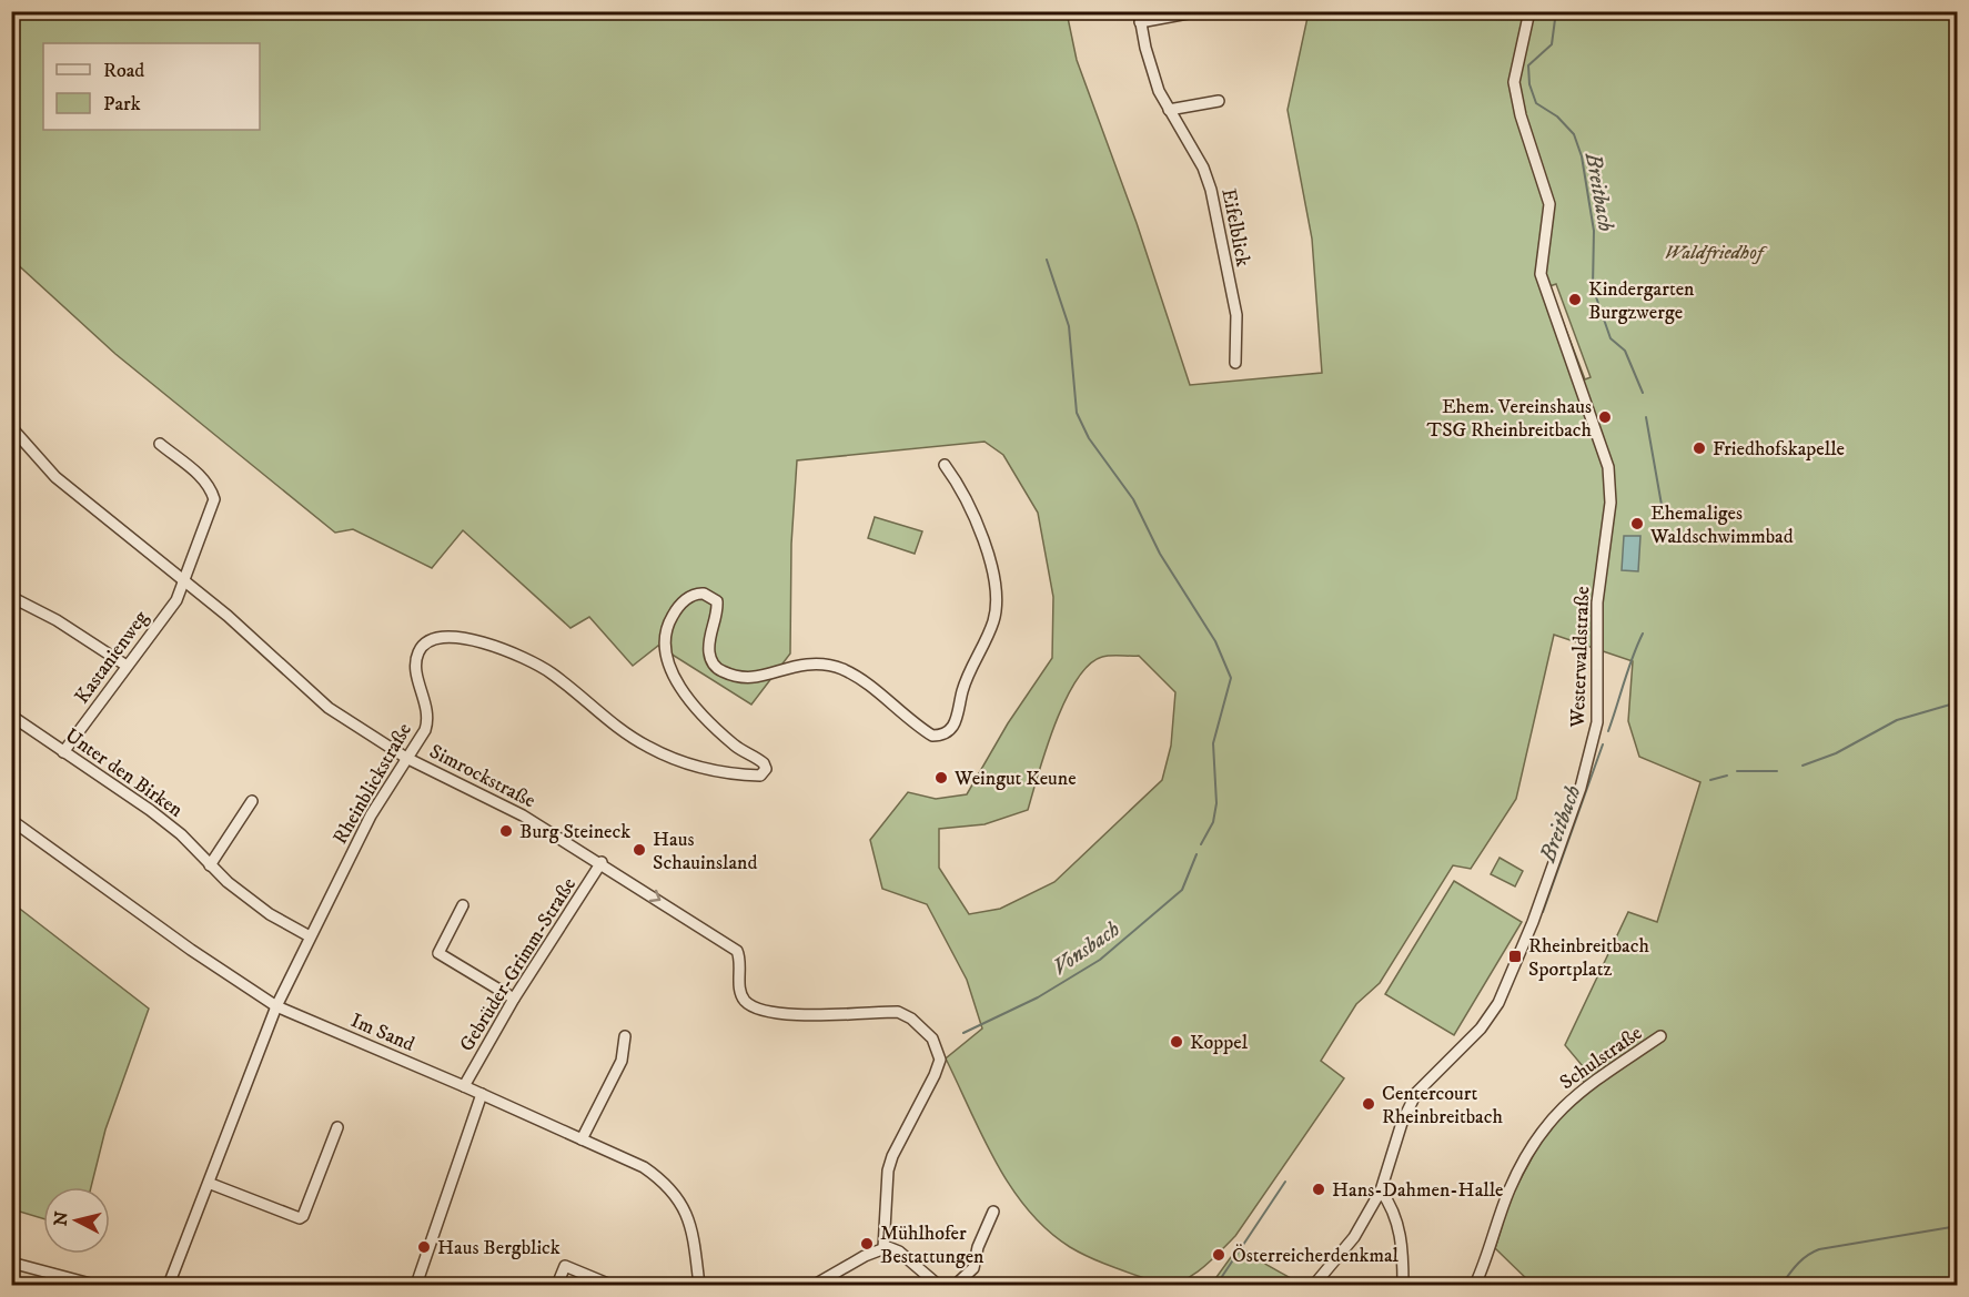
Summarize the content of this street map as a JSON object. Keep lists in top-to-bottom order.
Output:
{
  "streets": {
    "street": [
      "Eifelblick",
      "Kastanienweg",
      "Westerwaldstraße",
      "Unter den Birken",
      "Simrockstraße",
      "Rheinblickstraße",
      "Gebrüder-Grimm-Straße",
      "Im Sand",
      "Schulstraße"
    ]
  },
  "crossings": [
    ["Kastanienweg", "Unter den Birken"],
    ["Kastanienweg", "Simrockstraße"],
    ["Unter den Birken", "Rheinblickstraße"],
    ["Simrockstraße", "Rheinblickstraße"],
    ["Simrockstraße", "Gebrüder-Grimm-Straße"],
    ["Rheinblickstraße", "Im Sand"],
    ["Gebrüder-Grimm-Straße", "Im Sand"]
  ],
  "water": ["Breitbach", "Vonsbach"],
  "parks": ["Waldfriedhof"],
  "places": {
    "other": [
      "Kindergarten Burgzwerge",
      "Ehem. Vereinshaus TSG Rheinbreitbach",
      "Friedhofskapelle",
      "Ehemaliges Waldschwimmbad",
      "Weingut Keune",
      "Burg Steineck",
      "Haus Schauinsland",
      "Koppel",
      "Centercourt Rheinbreitbach",
      "Hans-Dahmen-Halle",
      "Mühlhofer Bestattungen",
      "Haus Bergblick",
      "Österreicherdenkmal"
    ],
    "transit": ["Rheinbreitbach Sportplatz"]
  },
  "legend": ["Road", "Park"],
  "north": "left"
}
